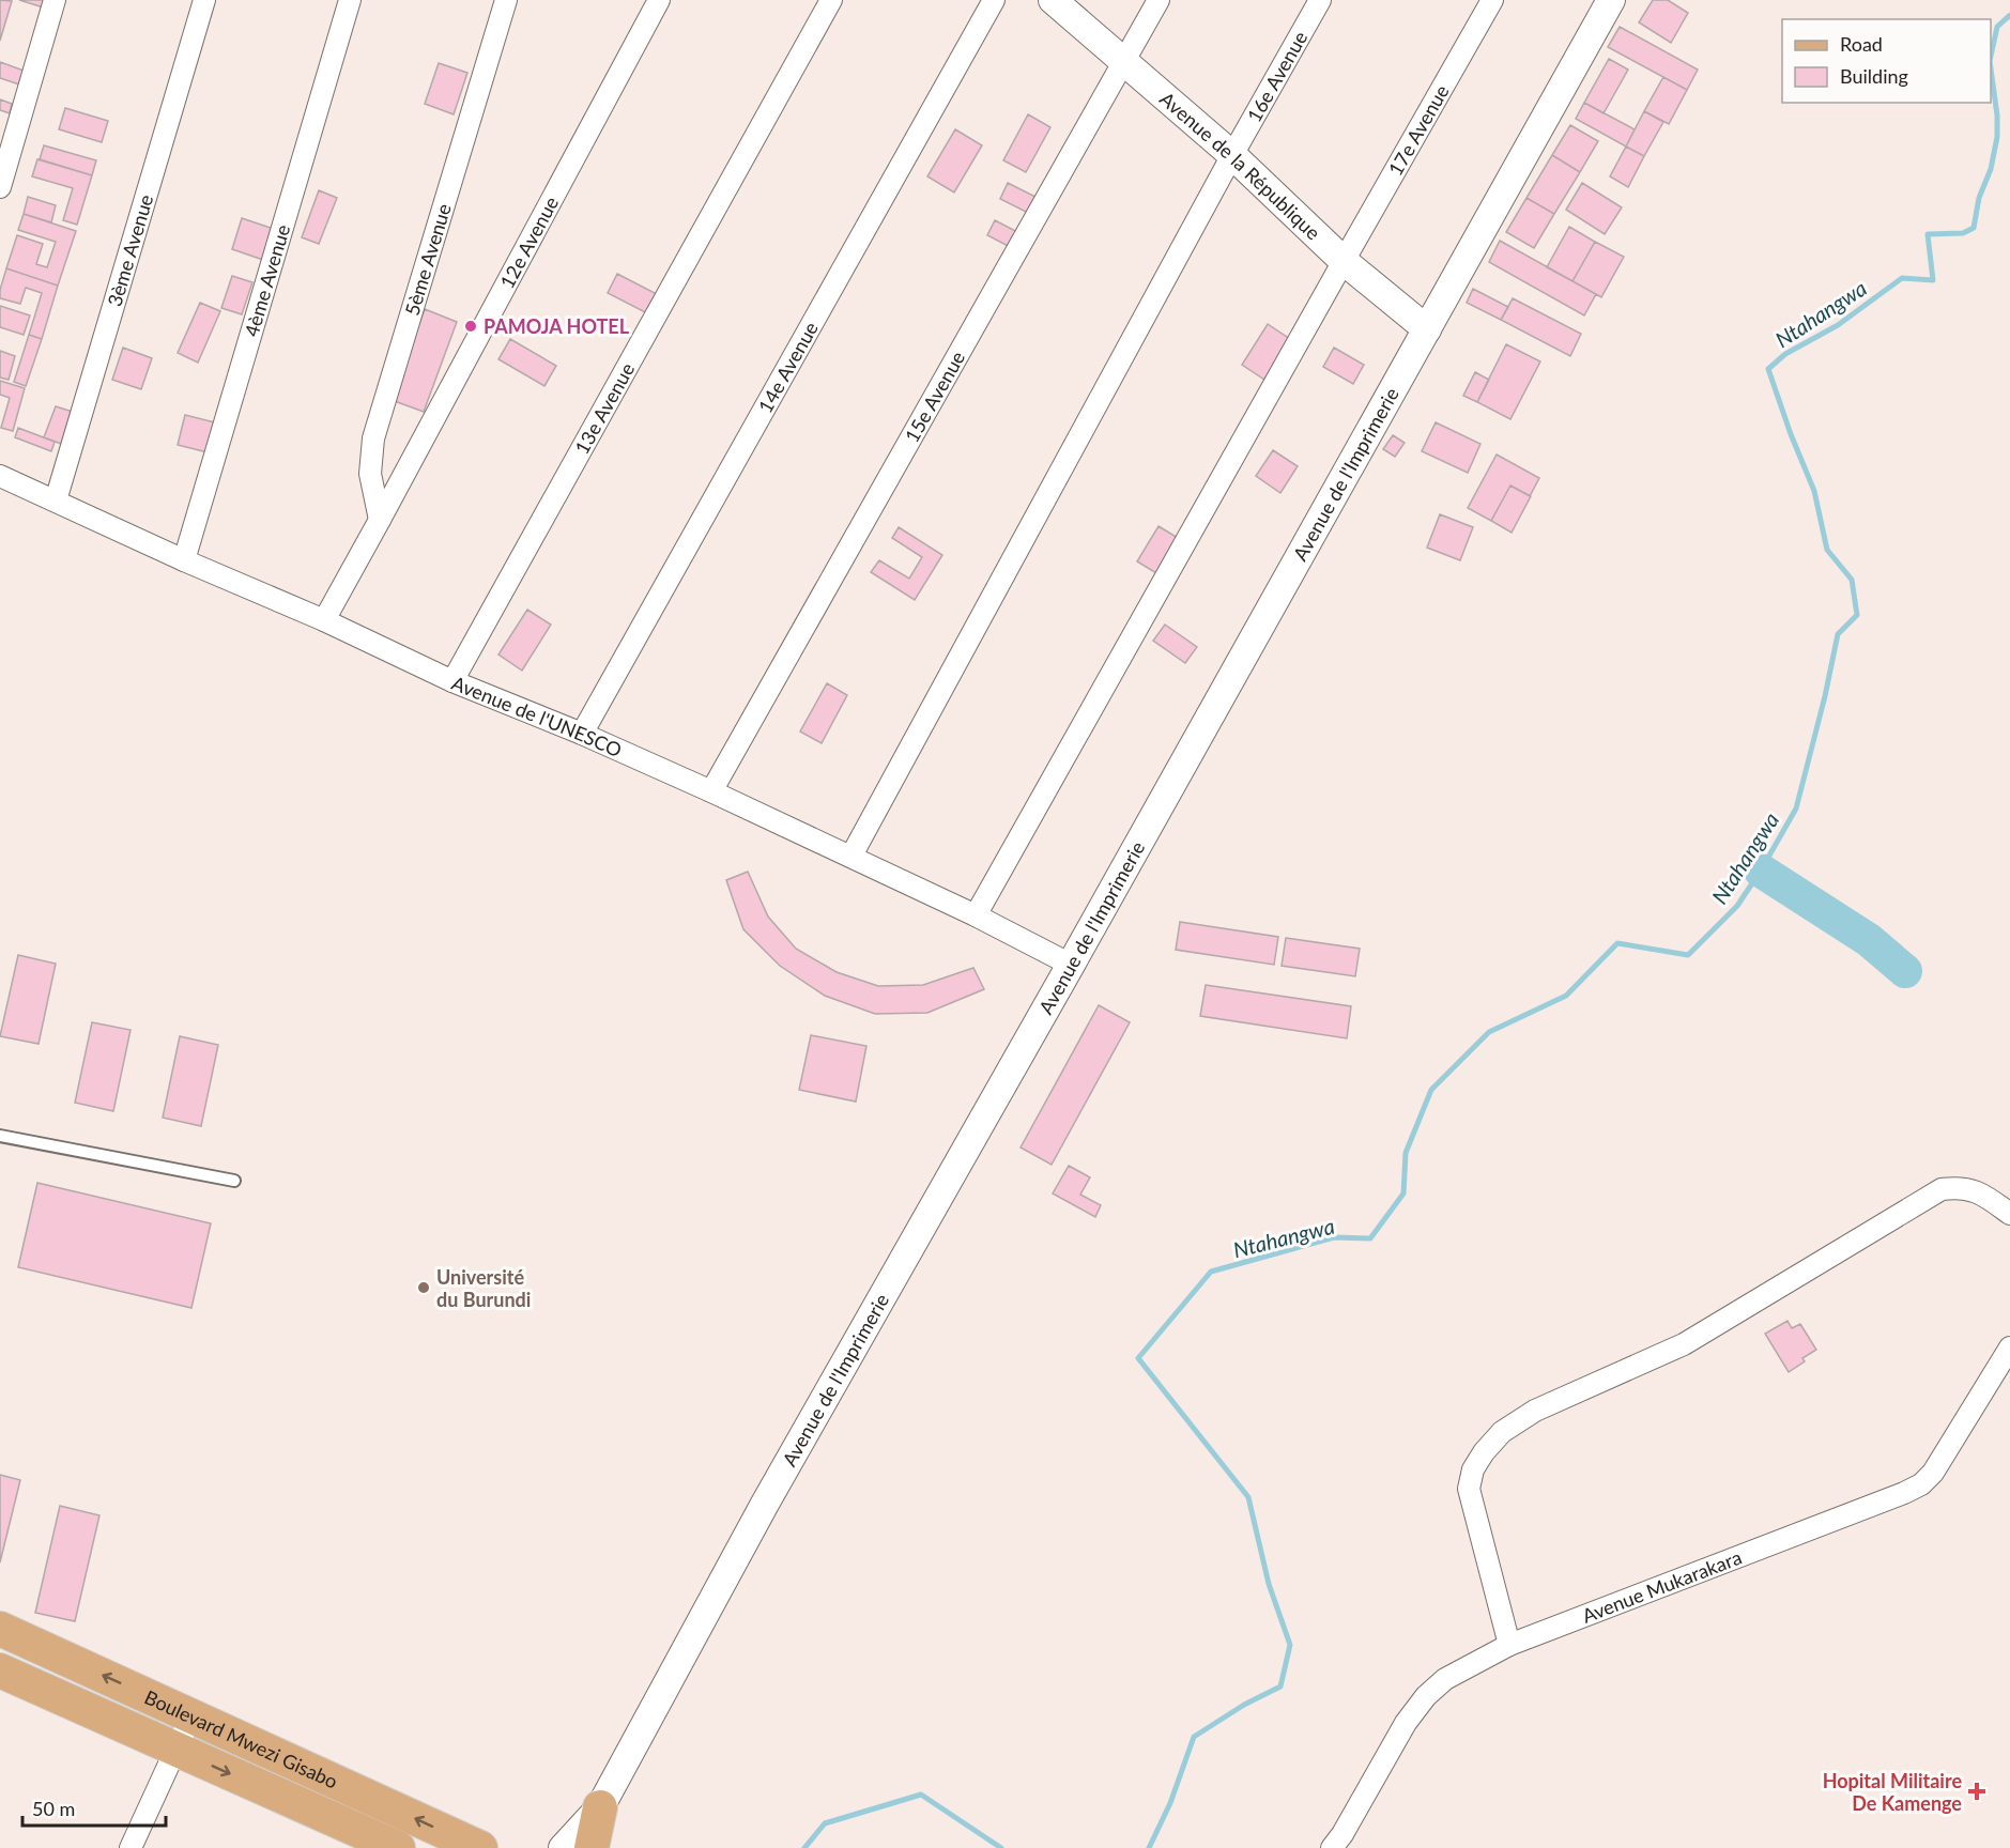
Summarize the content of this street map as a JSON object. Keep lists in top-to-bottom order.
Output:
{
  "streets": {
    "main road": ["Boulevard Mwezi Gisabo"],
    "street": [
      "16e Avenue",
      "17e Avenue",
      "Avenue de la République",
      "12e Avenue",
      "3ème Avenue",
      "5ème Avenue",
      "4ème Avenue",
      "14e Avenue",
      "15e Avenue",
      "13e Avenue",
      "Avenue de l'Imprimerie",
      "Avenue de l'UNESCO",
      "Avenue Mukarakara"
    ]
  },
  "crossings": [
    ["16e Avenue", "Avenue de la République"],
    ["16e Avenue", "Avenue de l'UNESCO"],
    ["17e Avenue", "Avenue de la République"],
    ["17e Avenue", "Avenue de l'UNESCO"],
    ["Avenue de la République", "15e Avenue"],
    ["Avenue de la République", "Avenue de l'Imprimerie"],
    ["12e Avenue", "5ème Avenue"],
    ["12e Avenue", "Avenue de l'UNESCO"],
    ["3ème Avenue", "Avenue de l'UNESCO"],
    ["4ème Avenue", "Avenue de l'UNESCO"],
    ["14e Avenue", "Avenue de l'UNESCO"],
    ["15e Avenue", "Avenue de l'UNESCO"],
    ["13e Avenue", "Avenue de l'UNESCO"],
    ["Avenue de l'Imprimerie", "Avenue de l'UNESCO"]
  ],
  "water": ["Ntahangwa"],
  "places": {
    "other": ["PAMOJA HOTEL", "Université du Burundi"],
    "health": ["Hopital Militaire De Kamenge"]
  },
  "legend": ["Road", "Building"],
  "scale_bar": "50 m"
}
